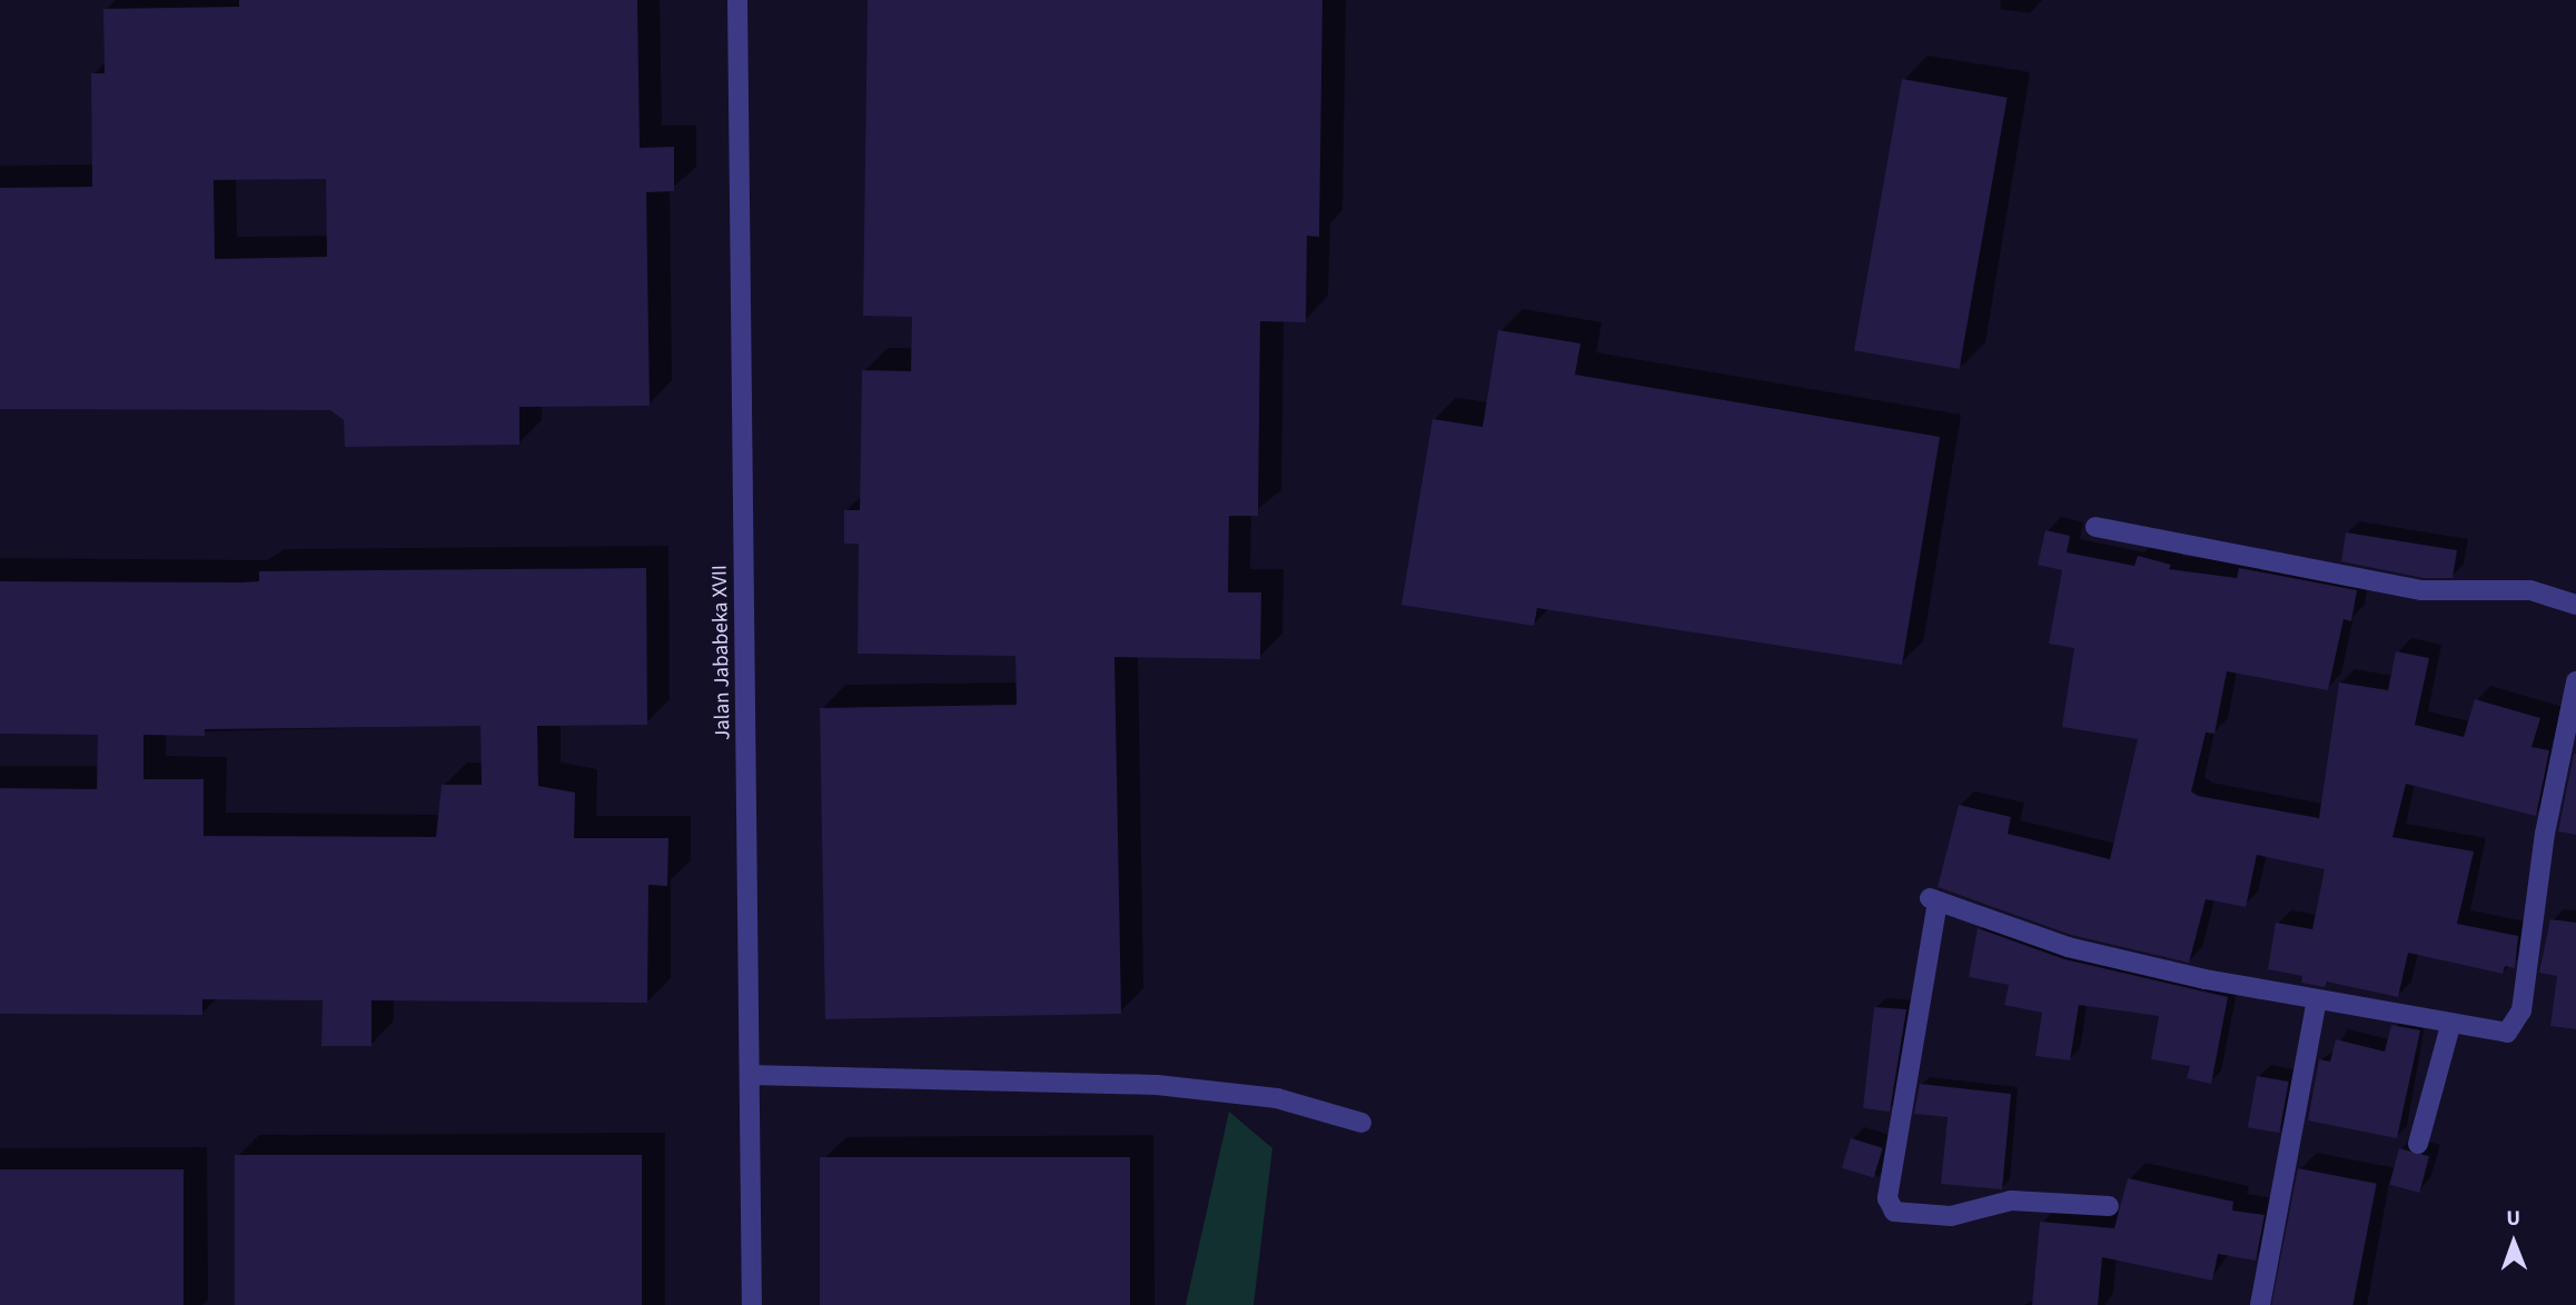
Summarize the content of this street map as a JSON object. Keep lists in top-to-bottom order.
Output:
{
  "streets": {
    "street": ["Jalan Jababeka XVII"]
  },
  "north": "top"
}
